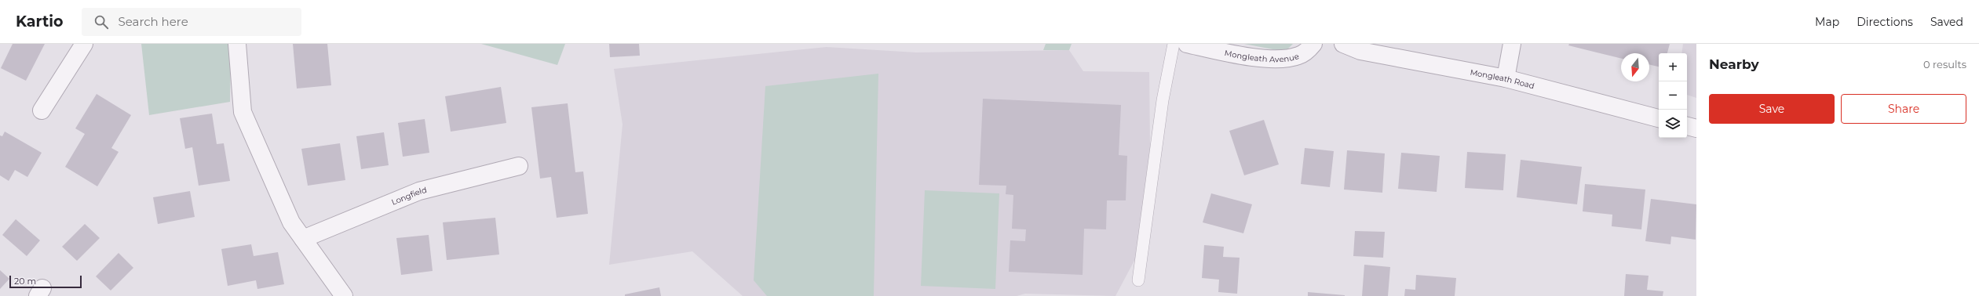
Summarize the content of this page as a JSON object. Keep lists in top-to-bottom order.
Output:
{
  "streets": {
    "street": ["Mongleath Avenue", "Mongleath Road", "Longfield"]
  },
  "scale_bar": "20 m",
  "north": "bottom",
  "page": {
    "header": "Kartio",
    "search": "Search here",
    "nav": ["Map", "Directions", "Saved"],
    "heading": ["Nearby", "0 results"],
    "map_buttons": ["+", "−"],
    "buttons": ["Save", "Share"],
    "scale": "20 m"
  }
}
